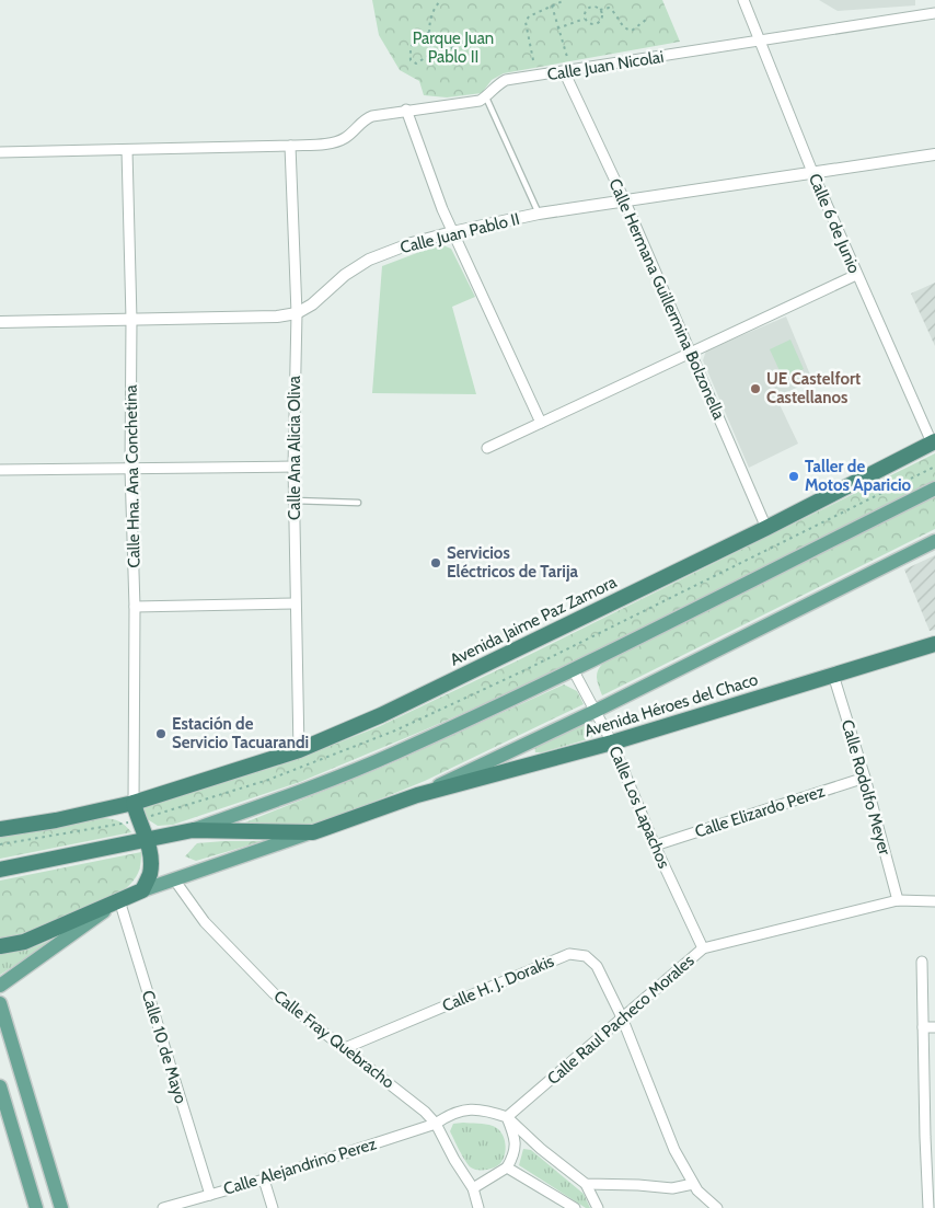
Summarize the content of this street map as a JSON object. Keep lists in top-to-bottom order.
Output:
{
  "streets": {
    "highway": ["Avenida Jaime Paz Zamora", "Avenida Héroes del Chaco"],
    "street": [
      "Calle Juan Nicolai",
      "Calle 6 de Junio",
      "Calle Juan Pablo II",
      "Calle Hermana Guillermina Bolzonella",
      "Calle Ana Alicia Oliva",
      "Calle Hna. Ana Conchetina",
      "Calle Rodolfo Meyer",
      "Calle Los Lapachos",
      "Calle Elizardo Perez",
      "Calle H. J. Dorakis",
      "Calle Raul Pacheco Morales",
      "Calle Fray Quebracho",
      "Calle 10 de Mayo",
      "Calle Alejandrino Perez"
    ]
  },
  "crossings": [
    ["Calle Juan Nicolai", "Calle 6 de Junio"],
    ["Calle Juan Nicolai", "Calle Hermana Guillermina Bolzonella"],
    ["Calle Juan Nicolai", "Calle Ana Alicia Oliva"],
    ["Calle Juan Nicolai", "Calle Hna. Ana Conchetina"],
    ["Calle 6 de Junio", "Calle Juan Pablo II"],
    ["Calle 6 de Junio", "Avenida Jaime Paz Zamora"],
    ["Calle Juan Pablo II", "Calle Hermana Guillermina Bolzonella"],
    ["Calle Juan Pablo II", "Calle Ana Alicia Oliva"],
    ["Calle Juan Pablo II", "Calle Hna. Ana Conchetina"],
    ["Calle Hermana Guillermina Bolzonella", "Avenida Jaime Paz Zamora"],
    ["Calle Ana Alicia Oliva", "Avenida Jaime Paz Zamora"],
    ["Calle Hna. Ana Conchetina", "Avenida Jaime Paz Zamora"],
    ["Avenida Héroes del Chaco", "Calle Rodolfo Meyer"],
    ["Avenida Héroes del Chaco", "Calle Los Lapachos"],
    ["Calle Rodolfo Meyer", "Calle Elizardo Perez"],
    ["Calle Rodolfo Meyer", "Calle Raul Pacheco Morales"],
    ["Calle Los Lapachos", "Calle Elizardo Perez"],
    ["Calle Los Lapachos", "Calle Raul Pacheco Morales"],
    ["Calle H. J. Dorakis", "Calle Raul Pacheco Morales"],
    ["Calle H. J. Dorakis", "Calle Fray Quebracho"],
    ["Calle Raul Pacheco Morales", "Calle Fray Quebracho"],
    ["Calle Raul Pacheco Morales", "Calle Alejandrino Perez"],
    ["Calle Fray Quebracho", "Calle Alejandrino Perez"],
    ["Calle 10 de Mayo", "Calle Alejandrino Perez"]
  ],
  "parks": ["Parque Juan Pablo II"],
  "places": [
    "UE Castelfort Castellanos",
    "Taller de Motos Aparicio",
    "Servicios Eléctricos de Tarija",
    "Estación de Servicio Tacuarandi"
  ]
}
